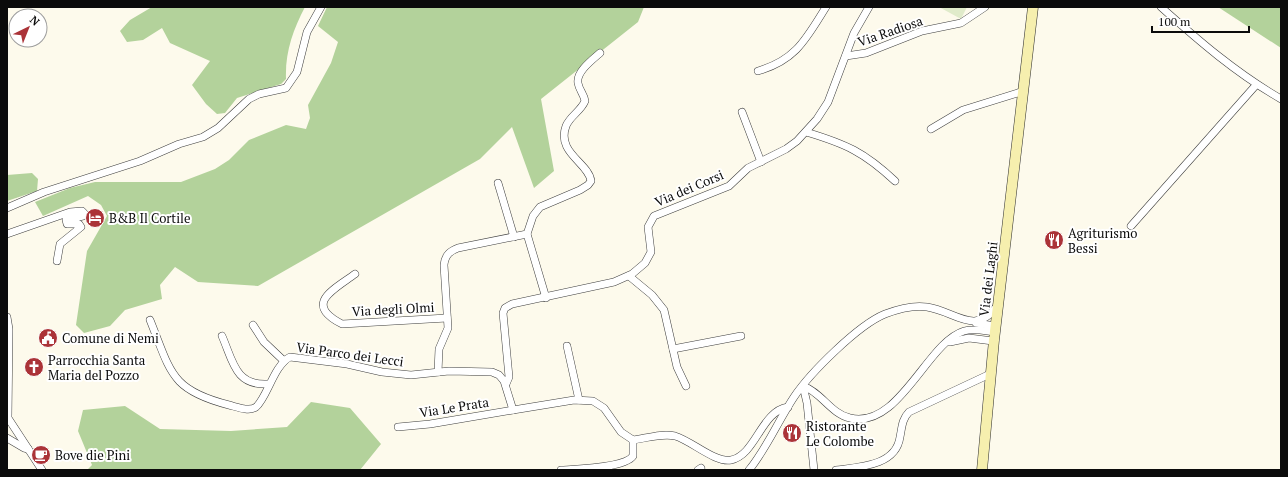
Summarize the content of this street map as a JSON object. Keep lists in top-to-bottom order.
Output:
{
  "streets": {
    "main road": ["Via dei Laghi"],
    "street": [
      "Via Radiosa",
      "Via dei Corsi",
      "Via degli Olmi",
      "Via Parco dei Lecci",
      "Via Le Prata"
    ]
  },
  "crossings": [
    ["Via Radiosa", "Via dei Corsi"],
    ["Via dei Corsi", "Via Parco dei Lecci"]
  ],
  "places": {
    "hotel": ["B&B Il Cortile"],
    "restaurant": ["Agriturismo Bessi", "Ristorante Le Colombe"],
    "public building": ["Comune di Nemi"],
    "church": ["Parrocchia Santa Maria del Pozzo"],
    "cafe": ["Bove die Pini"]
  },
  "scale_bar": "100 m",
  "north": "top right"
}
